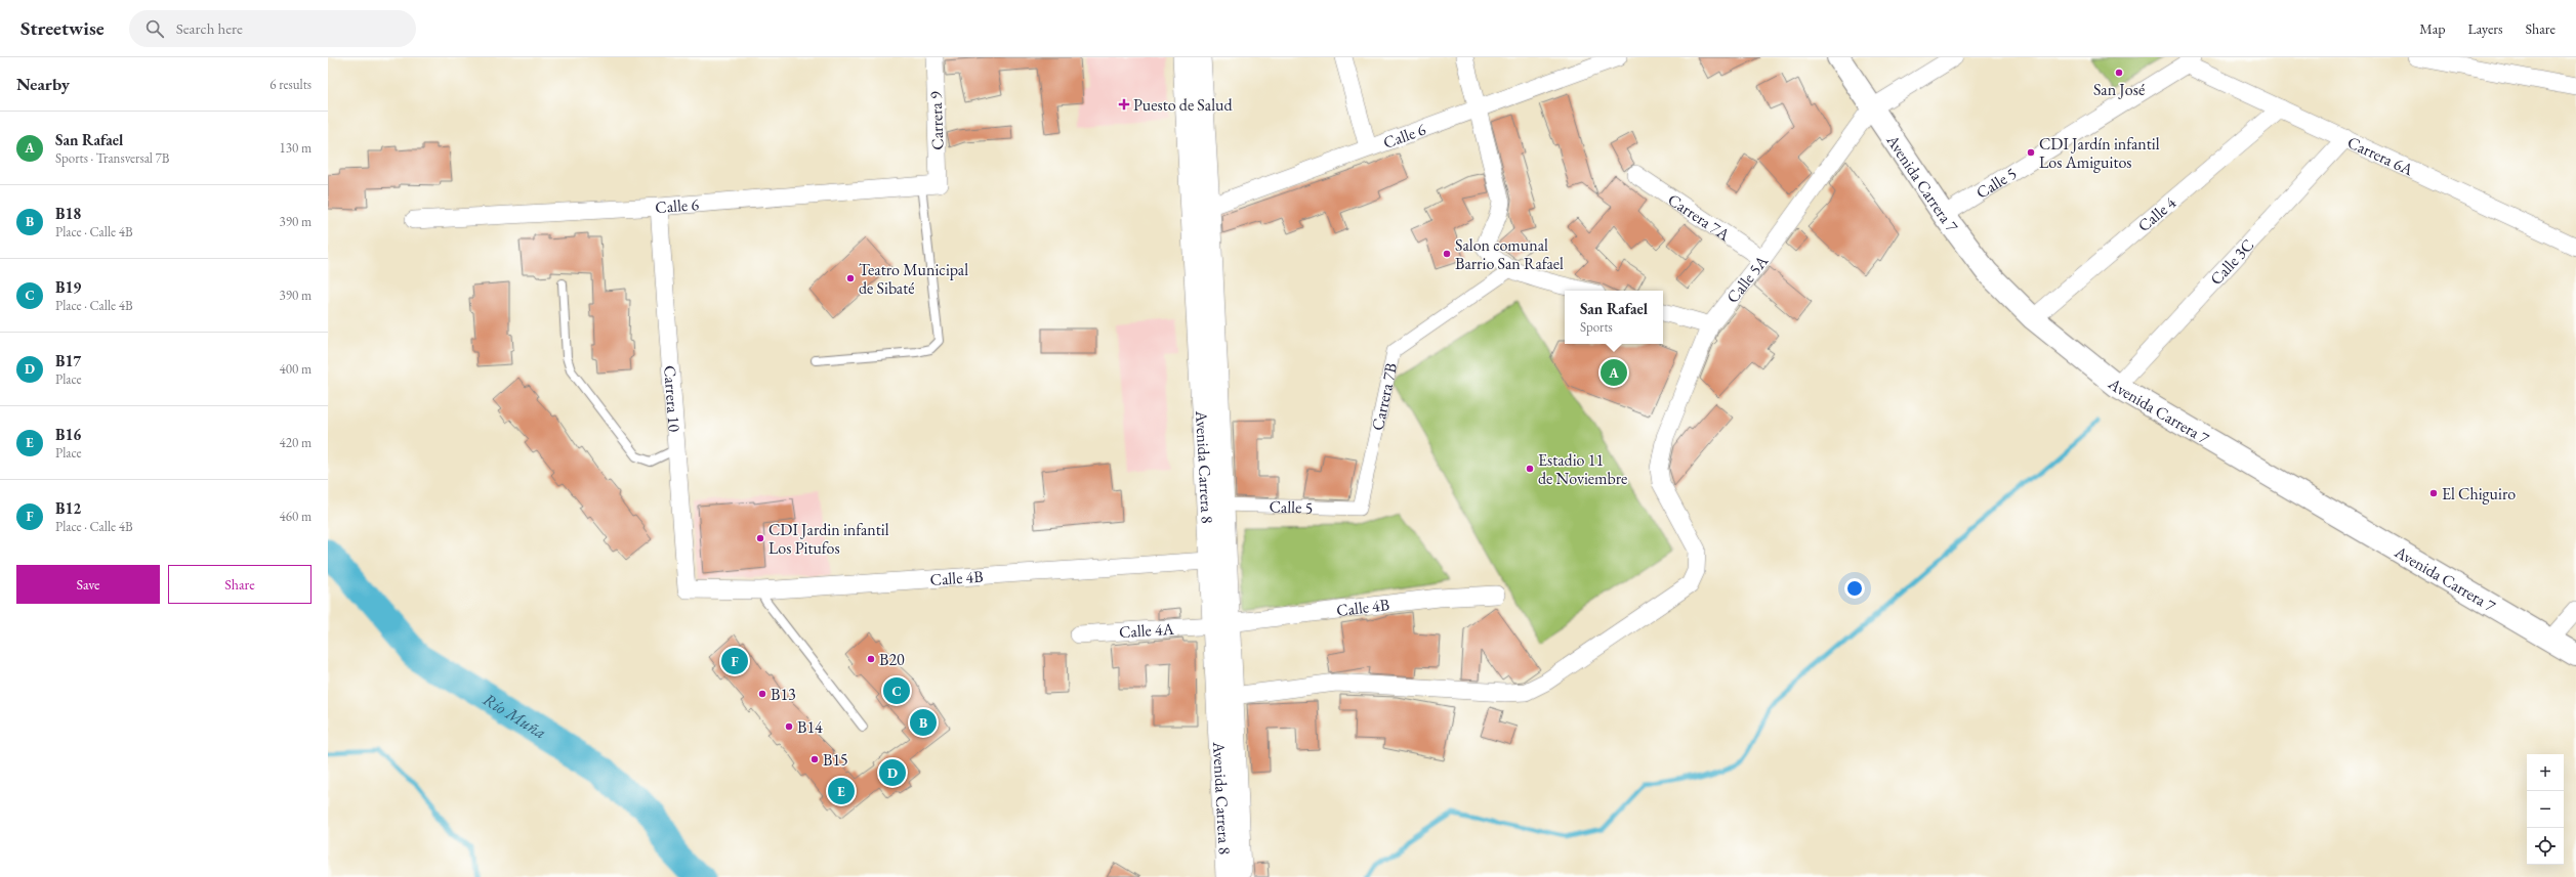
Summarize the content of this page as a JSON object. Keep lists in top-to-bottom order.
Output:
{
  "streets": {
    "main road": ["Avenida Carrera 7"],
    "street": [
      "Carrera 9",
      "Calle 6",
      "Carrera 6A",
      "Calle 5",
      "Calle 4",
      "Carrera 7A",
      "Calle 3C",
      "Calle 5A",
      "Carrera 7B",
      "Carrera 10",
      "Avenida Carrera 8",
      "Calle 4B",
      "Calle 4A"
    ]
  },
  "crossings": [
    ["Carrera 9", "Calle 6"],
    ["Calle 6", "Carrera 10"],
    ["Calle 6", "Avenida Carrera 8"],
    ["Carrera 6A", "Calle 5"],
    ["Carrera 6A", "Calle 4"],
    ["Carrera 6A", "Calle 3C"],
    ["Avenida Carrera 7", "Calle 5"],
    ["Avenida Carrera 7", "Calle 4"],
    ["Avenida Carrera 7", "Calle 3C"],
    ["Avenida Carrera 7", "Calle 5A"],
    ["Calle 5", "Carrera 7B"],
    ["Calle 5", "Avenida Carrera 8"],
    ["Carrera 7A", "Calle 5A"],
    ["Calle 5A", "Avenida Carrera 8"],
    ["Carrera 10", "Calle 4B"],
    ["Avenida Carrera 8", "Calle 4B"],
    ["Avenida Carrera 8", "Calle 4A"],
    ["Calle 4B", "Calle 4A"]
  ],
  "water": ["Río Muña"],
  "places": {
    "other": [
      "San José",
      "CDI Jardín infantil Los Amiguitos",
      "Salon comunal Barrio San Rafael",
      "Teatro Municipal de Sibaté",
      "Estadio 11 de Noviembre",
      "El Chiguiro",
      "CDI Jardin infantil Los Pitufos",
      "B20",
      "B13",
      "B14",
      "B15"
    ],
    "health": ["Puesto de Salud"]
  },
  "page": {
    "header": "Streetwise",
    "search": "Search here",
    "nav": ["Map", "Layers", "Share"],
    "heading": ["Nearby", "6 results"],
    "list": [
      {
        "mark": "A",
        "name": "San Rafael",
        "note": "Sports · Transversal 7B",
        "value": "130 m"
      },
      {
        "mark": "B",
        "name": "B18",
        "note": "Place · Calle 4B",
        "value": "390 m"
      },
      {
        "mark": "C",
        "name": "B19",
        "note": "Place · Calle 4B",
        "value": "390 m"
      },
      {
        "mark": "D",
        "name": "B17",
        "note": "Place",
        "value": "400 m"
      },
      {
        "mark": "E",
        "name": "B16",
        "note": "Place",
        "value": "420 m"
      },
      {
        "mark": "F",
        "name": "B12",
        "note": "Place · Calle 4B",
        "value": "460 m"
      }
    ],
    "popup": ["San Rafael", "Sports"],
    "pins": [
      "A",
      "F",
      "C",
      "B",
      "D",
      "E"
    ],
    "buttons": ["Save", "Share"],
    "map_buttons": ["+", "−"]
  }
}
